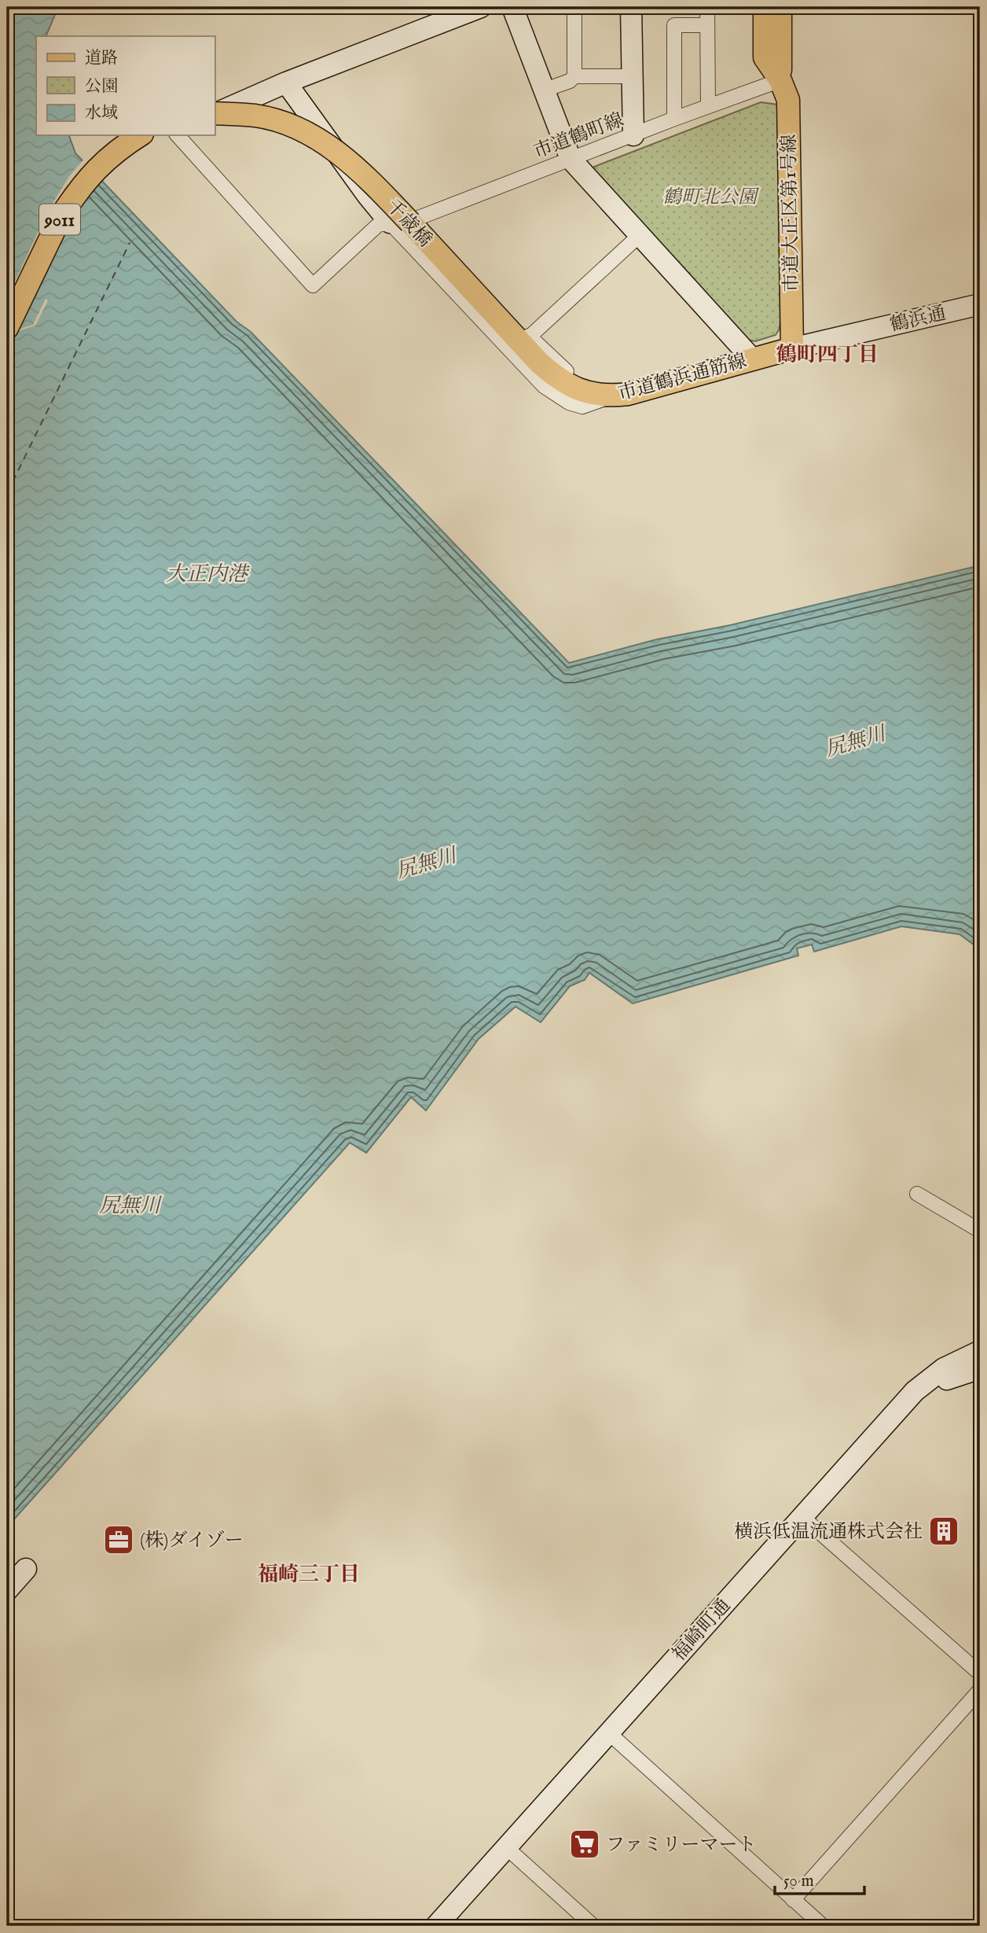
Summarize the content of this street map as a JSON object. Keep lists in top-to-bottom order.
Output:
{
  "streets": {
    "main road": [
      "市道大正区第1号線",
      "9011",
      "千歳橋",
      "市道鶴浜通筋線"
    ],
    "street": ["市道鶴町線", "鶴浜通", "福崎町通"]
  },
  "crossings": [
    ["市道鶴町線", "市道大正区第1号線"],
    ["市道大正区第1号線", "鶴浜通"],
    ["市道大正区第1号線", "市道鶴浜通筋線"],
    ["千歳橋", "市道鶴浜通筋線"],
    ["鶴浜通", "市道鶴浜通筋線"]
  ],
  "districts": ["鶴町四丁目", "福崎三丁目"],
  "water": ["大正内港", "尻無川"],
  "parks": ["鶴町北公園"],
  "places": {
    "building": ["横浜低温流通株式会社"],
    "office": ["(株)ダイゾー"],
    "supermarket": ["ファミリーマート"]
  },
  "legend": ["道路", "公園", "水域"],
  "scale_bar": "50 m"
}
